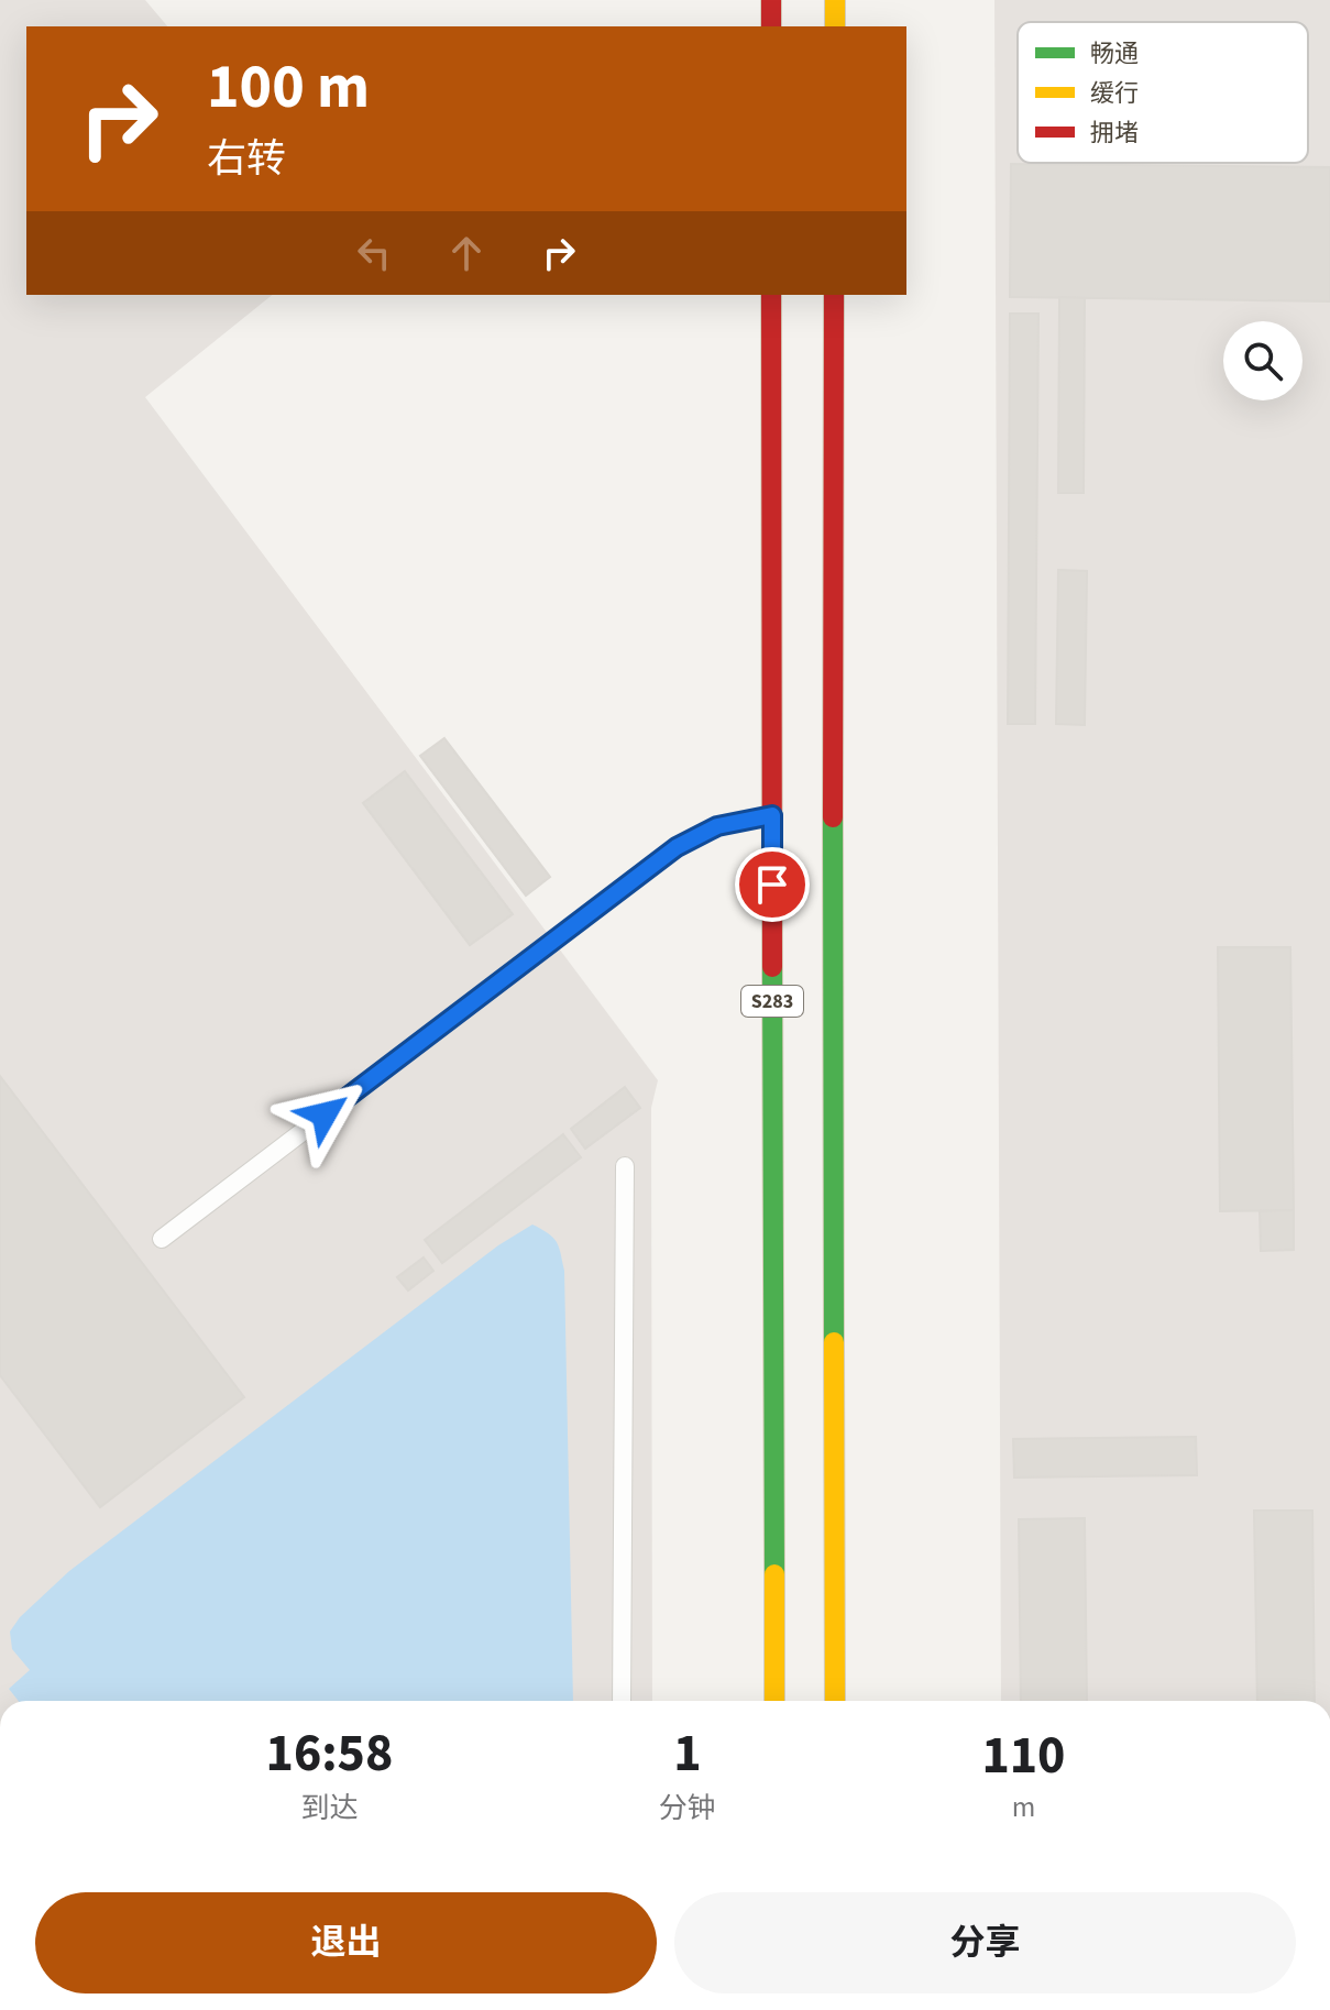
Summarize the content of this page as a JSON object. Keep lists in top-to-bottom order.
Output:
{
  "streets": {
    "main road": ["S283"]
  },
  "legend": ["畅通", "缓行", "拥堵"],
  "page": {
    "turn": ["100 m", "右转"],
    "eta": [
      "16:58",
      "到达",
      "1",
      "分钟",
      "110",
      "m"
    ],
    "buttons": ["退出", "分享"]
  }
}
